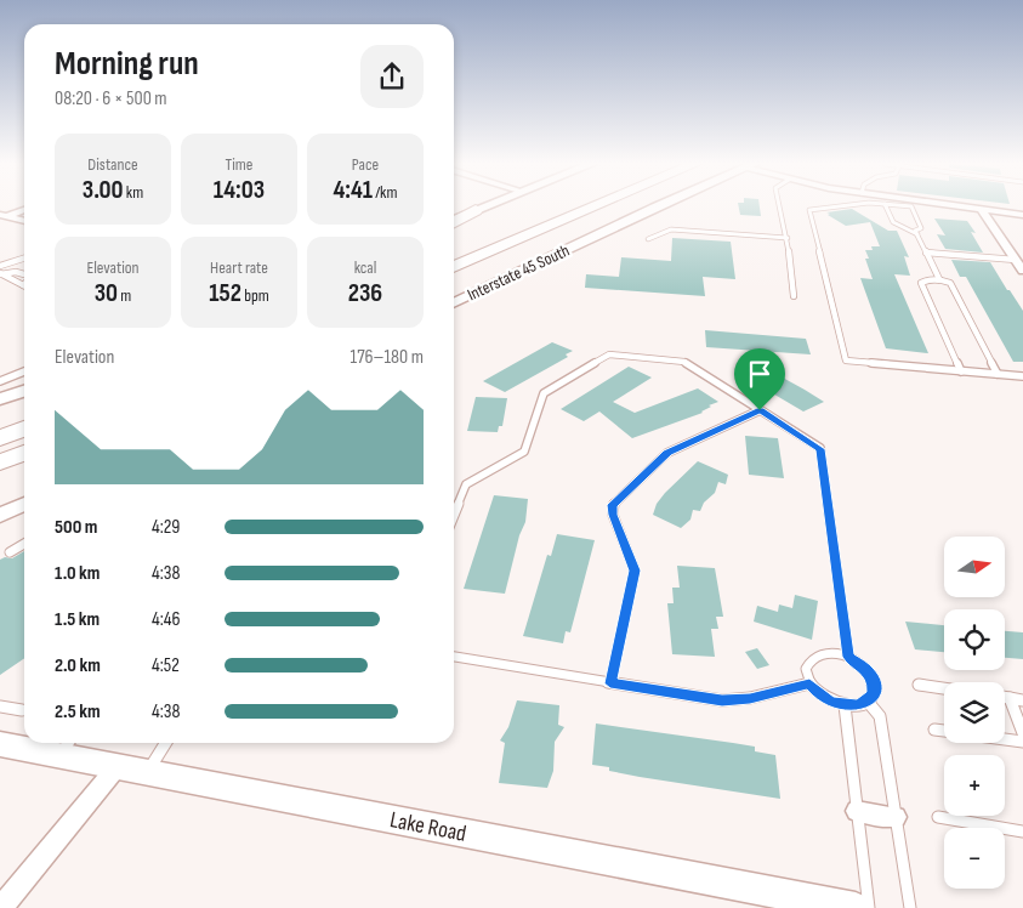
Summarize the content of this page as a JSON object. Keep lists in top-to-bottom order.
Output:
{
  "streets": {
    "main road": ["Interstate 45 South", "Lake Road"]
  },
  "north": "right",
  "page": {
    "heading": ["Morning run", "08:20 · 6 × 500 m"],
    "stats": [
      ["Distance", "3.00 km"],
      ["Time", "14:03"],
      ["Pace", "4:41 /km"],
      ["Elevation", "30 m"],
      ["Heart rate", "152 bpm"],
      ["kcal", "236"]
    ],
    "chart": ["Elevation", "176–180 m"],
    "list": [
      {
        "name": "500 m",
        "note": "4:29"
      },
      {
        "name": "1.0 km",
        "note": "4:38"
      },
      {
        "name": "1.5 km",
        "note": "4:46"
      },
      {
        "name": "2.0 km",
        "note": "4:52"
      },
      {
        "name": "2.5 km",
        "note": "4:38"
      }
    ],
    "map_buttons": ["+", "−"]
  }
}
